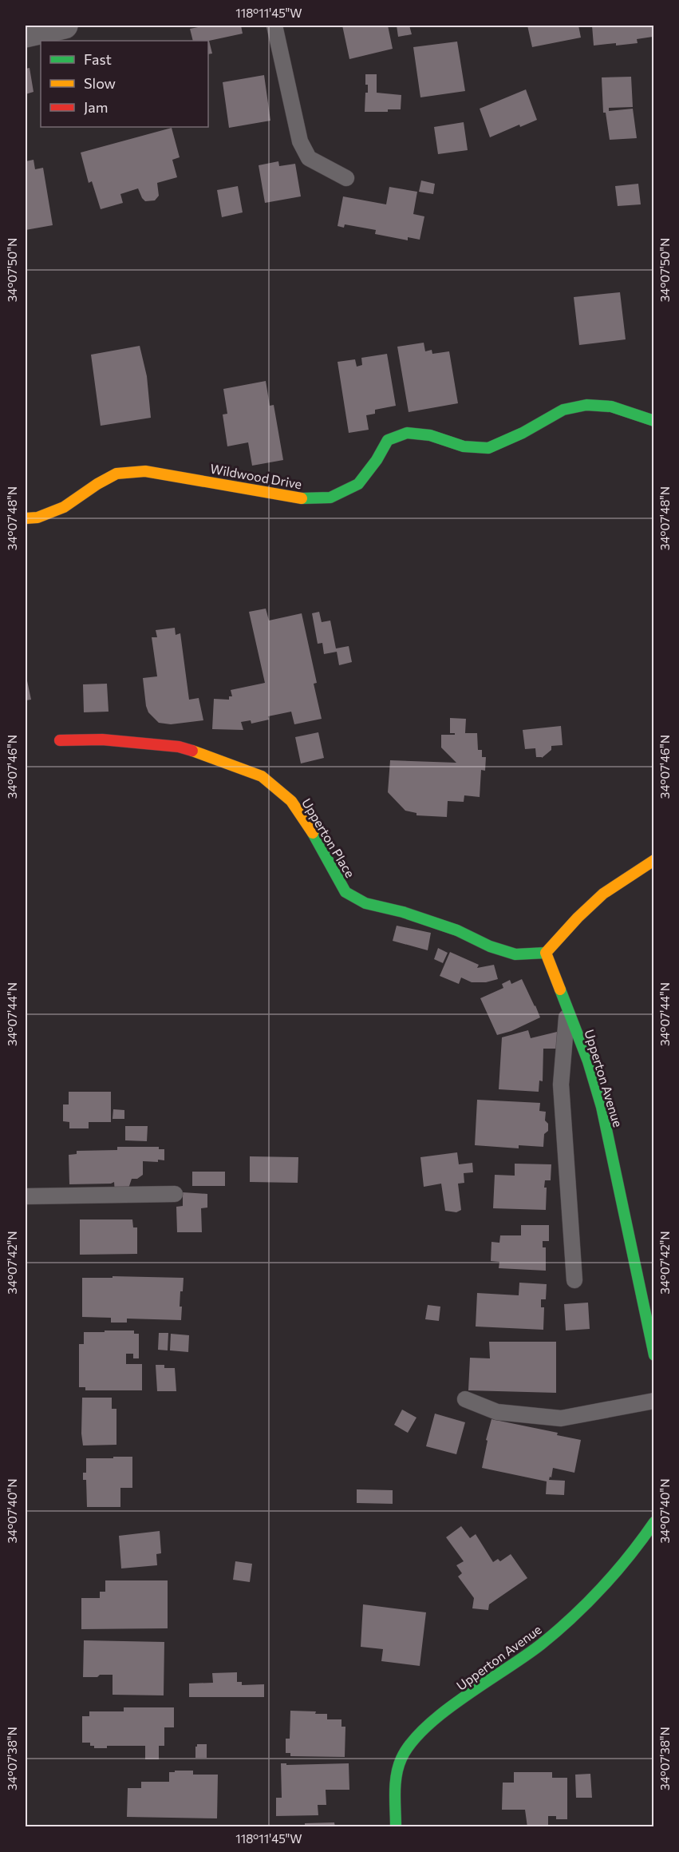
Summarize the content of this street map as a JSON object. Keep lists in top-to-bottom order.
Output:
{
  "streets": {
    "street": ["Wildwood Drive", "Upperton Place", "Upperton Avenue"]
  },
  "crossings": [
    ["Upperton Place", "Upperton Avenue"]
  ],
  "legend": ["Fast", "Slow", "Jam"],
  "coordinates": [
    "118°11'45\"W",
    "34°07'50\"N",
    "34°07'48\"N",
    "34°07'46\"N",
    "34°07'44\"N",
    "34°07'42\"N",
    "34°07'40\"N",
    "34°07'38\"N"
  ]
}
